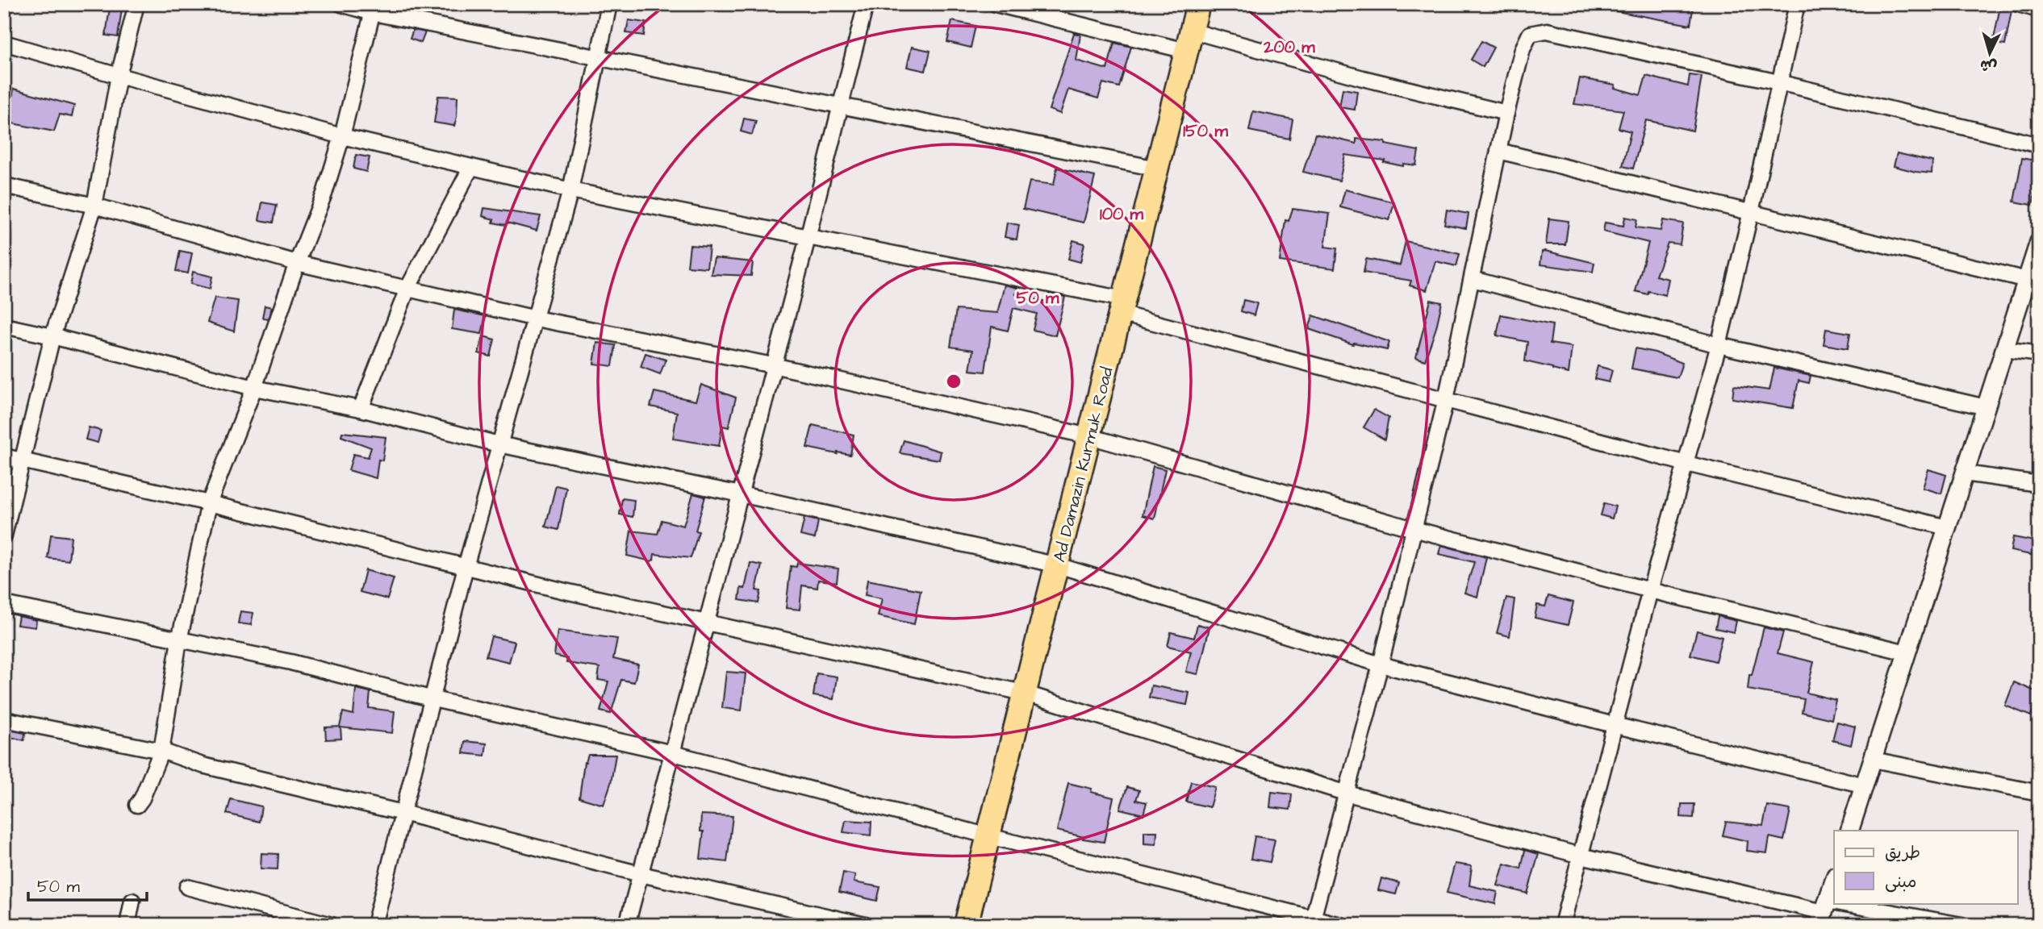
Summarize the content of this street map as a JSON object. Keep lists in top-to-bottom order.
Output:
{
  "streets": {
    "highway": ["Ad Damazin Kurmuk Road"]
  },
  "legend": ["طريق", "مبنى"],
  "scale_bar": "50 m",
  "north": "bottom",
  "rings": [
    "200 m",
    "150 m",
    "100 m",
    "50 m"
  ]
}
